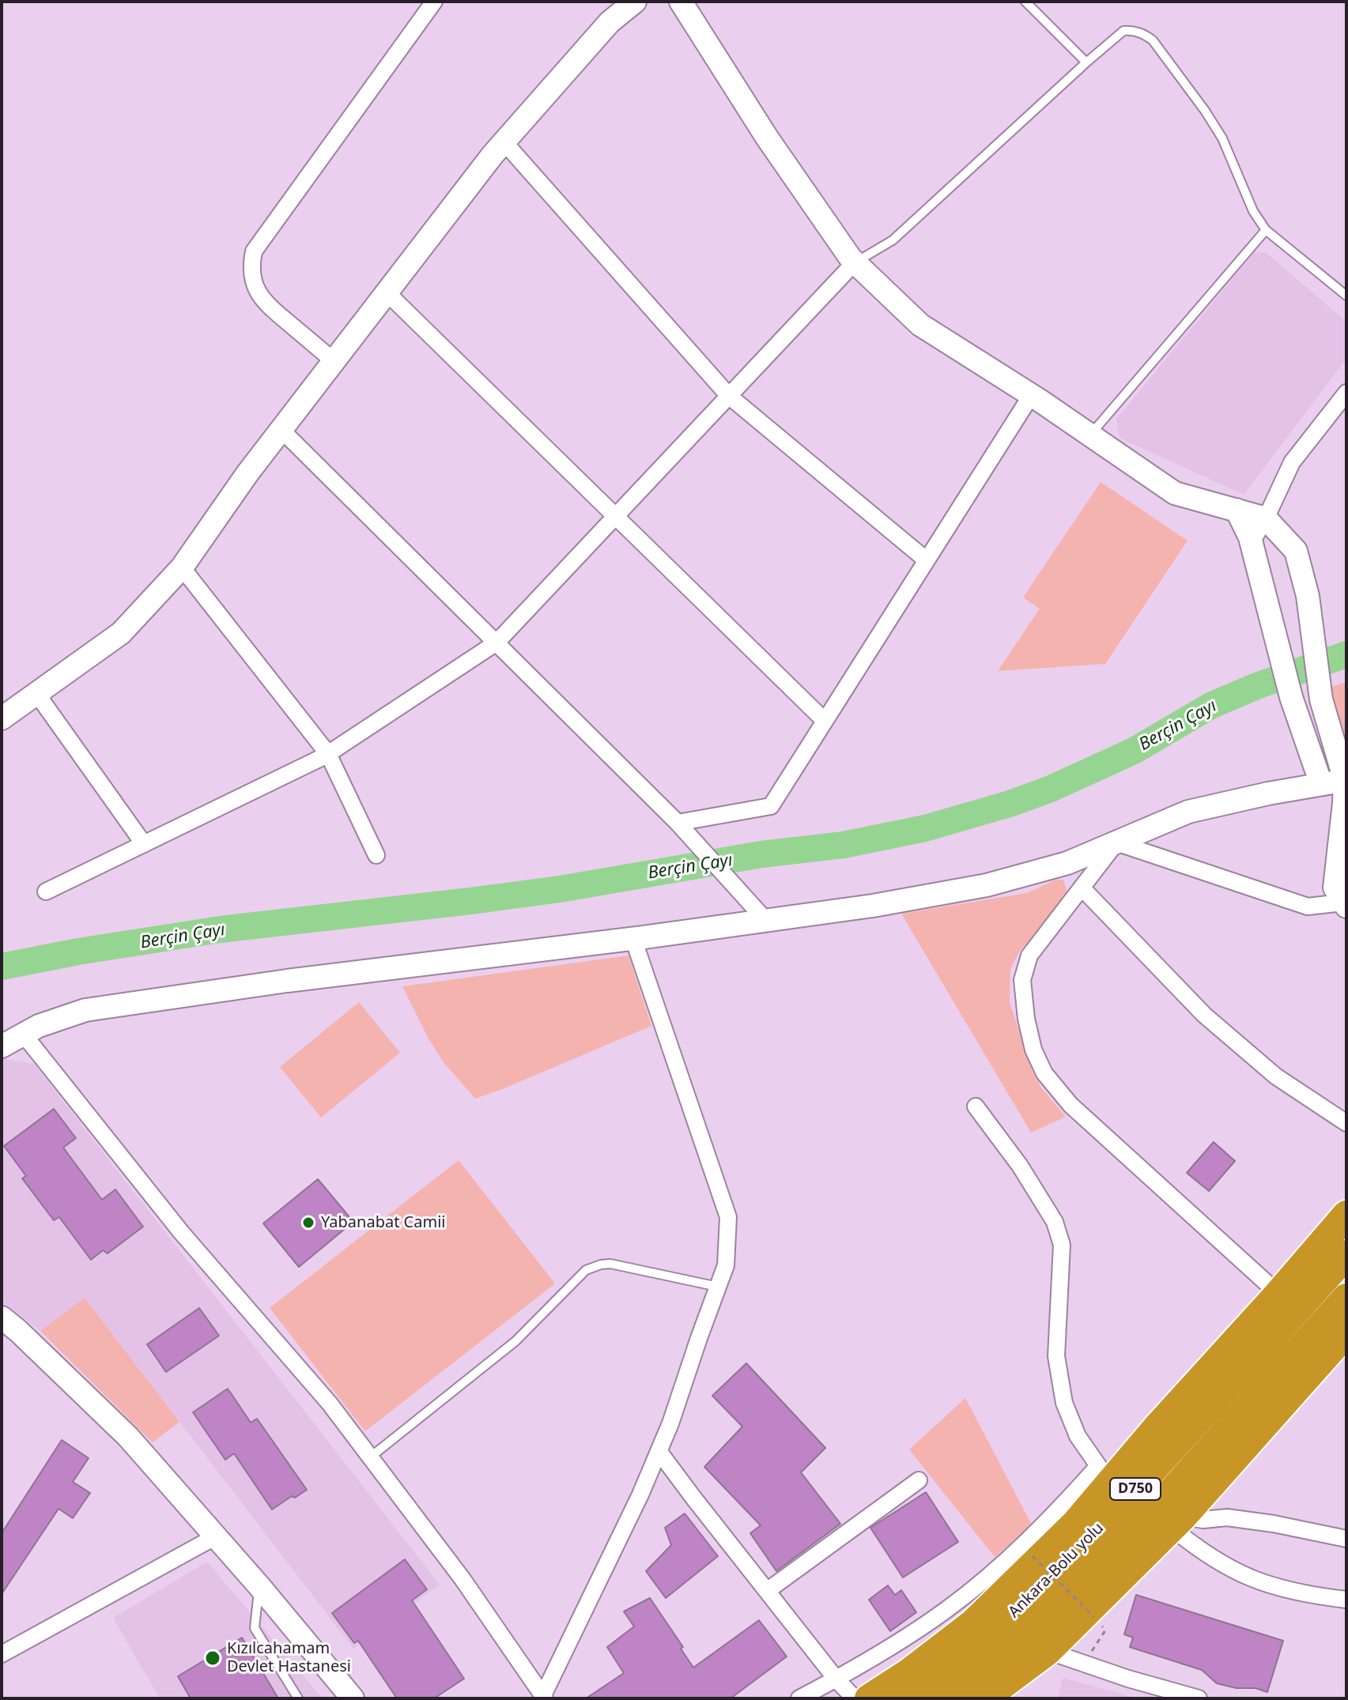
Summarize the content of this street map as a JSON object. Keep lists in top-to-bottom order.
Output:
{
  "streets": {
    "highway": ["D750", "Ankara-Bolu yolu"]
  },
  "water": ["Berçin Çayı"],
  "places": ["Yabanabat Camii", "Kızılcahamam Devlet Hastanesi"]
}
